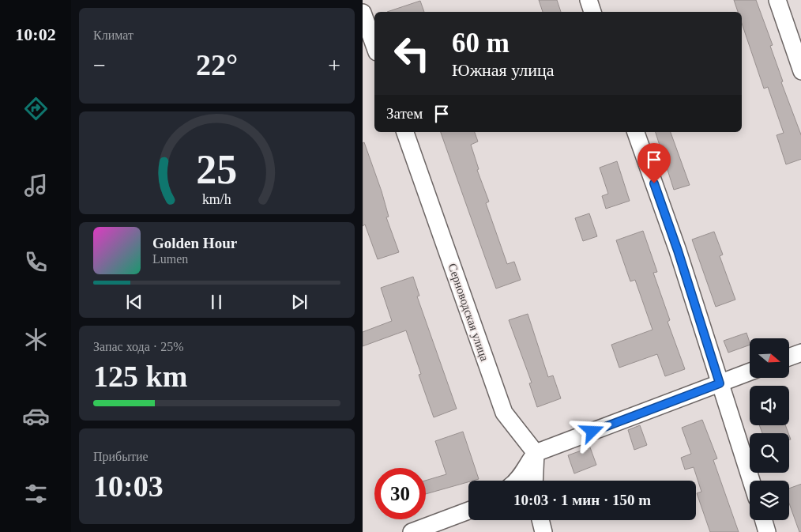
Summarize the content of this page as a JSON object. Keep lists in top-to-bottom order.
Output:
{
  "streets": {
    "street": ["Серноводская улица"]
  },
  "north": "right",
  "page": {
    "tabs": "10:02",
    "tile": [
      "Климат",
      ["Запас хода · 25%", "125 km"],
      ["Прибытие", "10:03"]
    ],
    "turn": ["60 m", "Южная улица"],
    "heat": ["−", "22°", "+"],
    "then": "Затем",
    "song": ["Golden Hour", "Lumen"],
    "limit": "30",
    "trip": "10:03 · 1 мин · 150 m",
    "gauge": ["25", "km/h"]
  }
}
